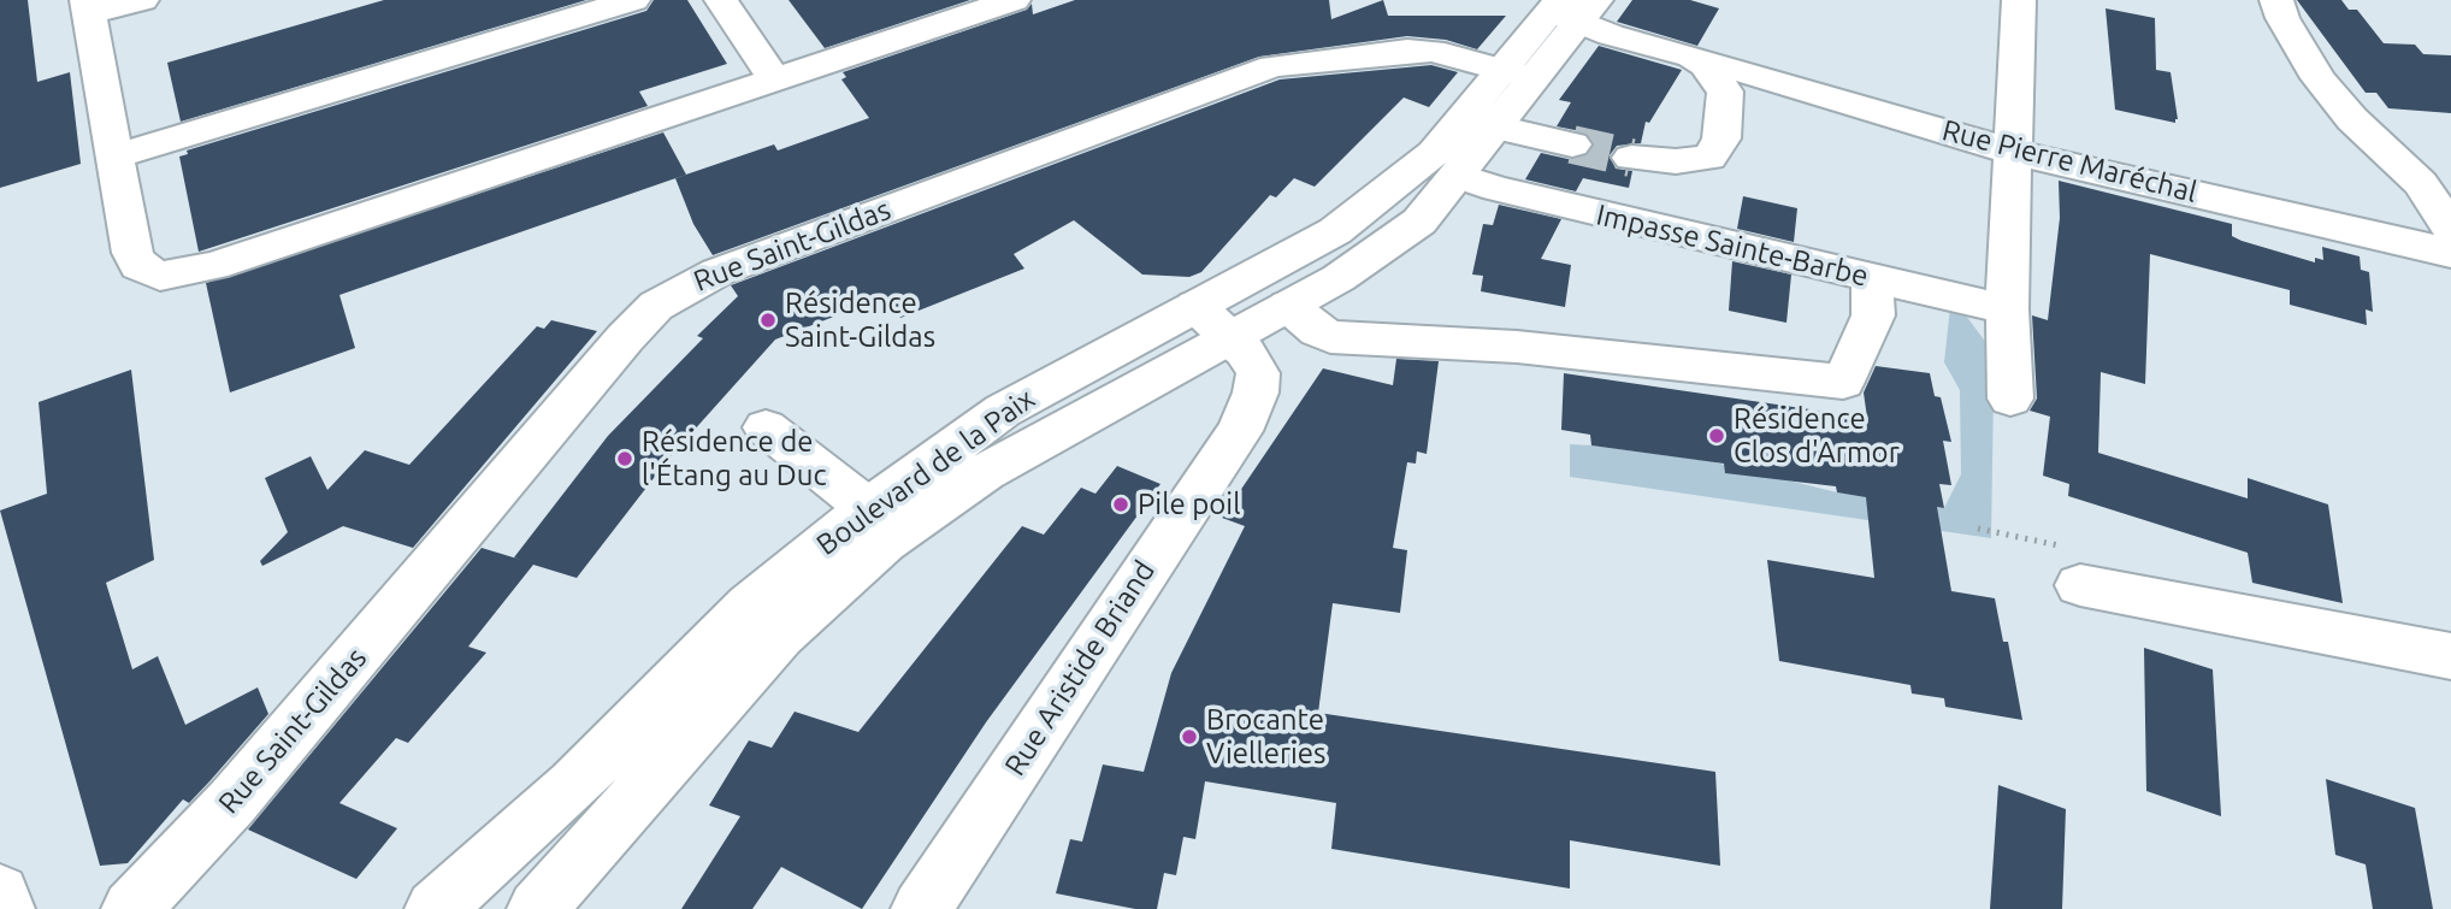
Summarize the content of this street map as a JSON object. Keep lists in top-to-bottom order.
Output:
{
  "streets": {
    "street": [
      "Rue Pierre Maréchal",
      "Rue Saint-Gildas",
      "Impasse Sainte-Barbe",
      "Boulevard de la Paix",
      "Rue Aristide Briand"
    ]
  },
  "crossings": [
    ["Rue Saint-Gildas", "Boulevard de la Paix"],
    ["Impasse Sainte-Barbe", "Boulevard de la Paix"],
    ["Boulevard de la Paix", "Rue Aristide Briand"]
  ],
  "places": [
    "Résidence Saint-Gildas",
    "Résidence Clos d'Armor",
    "Résidence de l'Étang au Duc",
    "Pile poil",
    "Brocante Vielleries"
  ]
}
